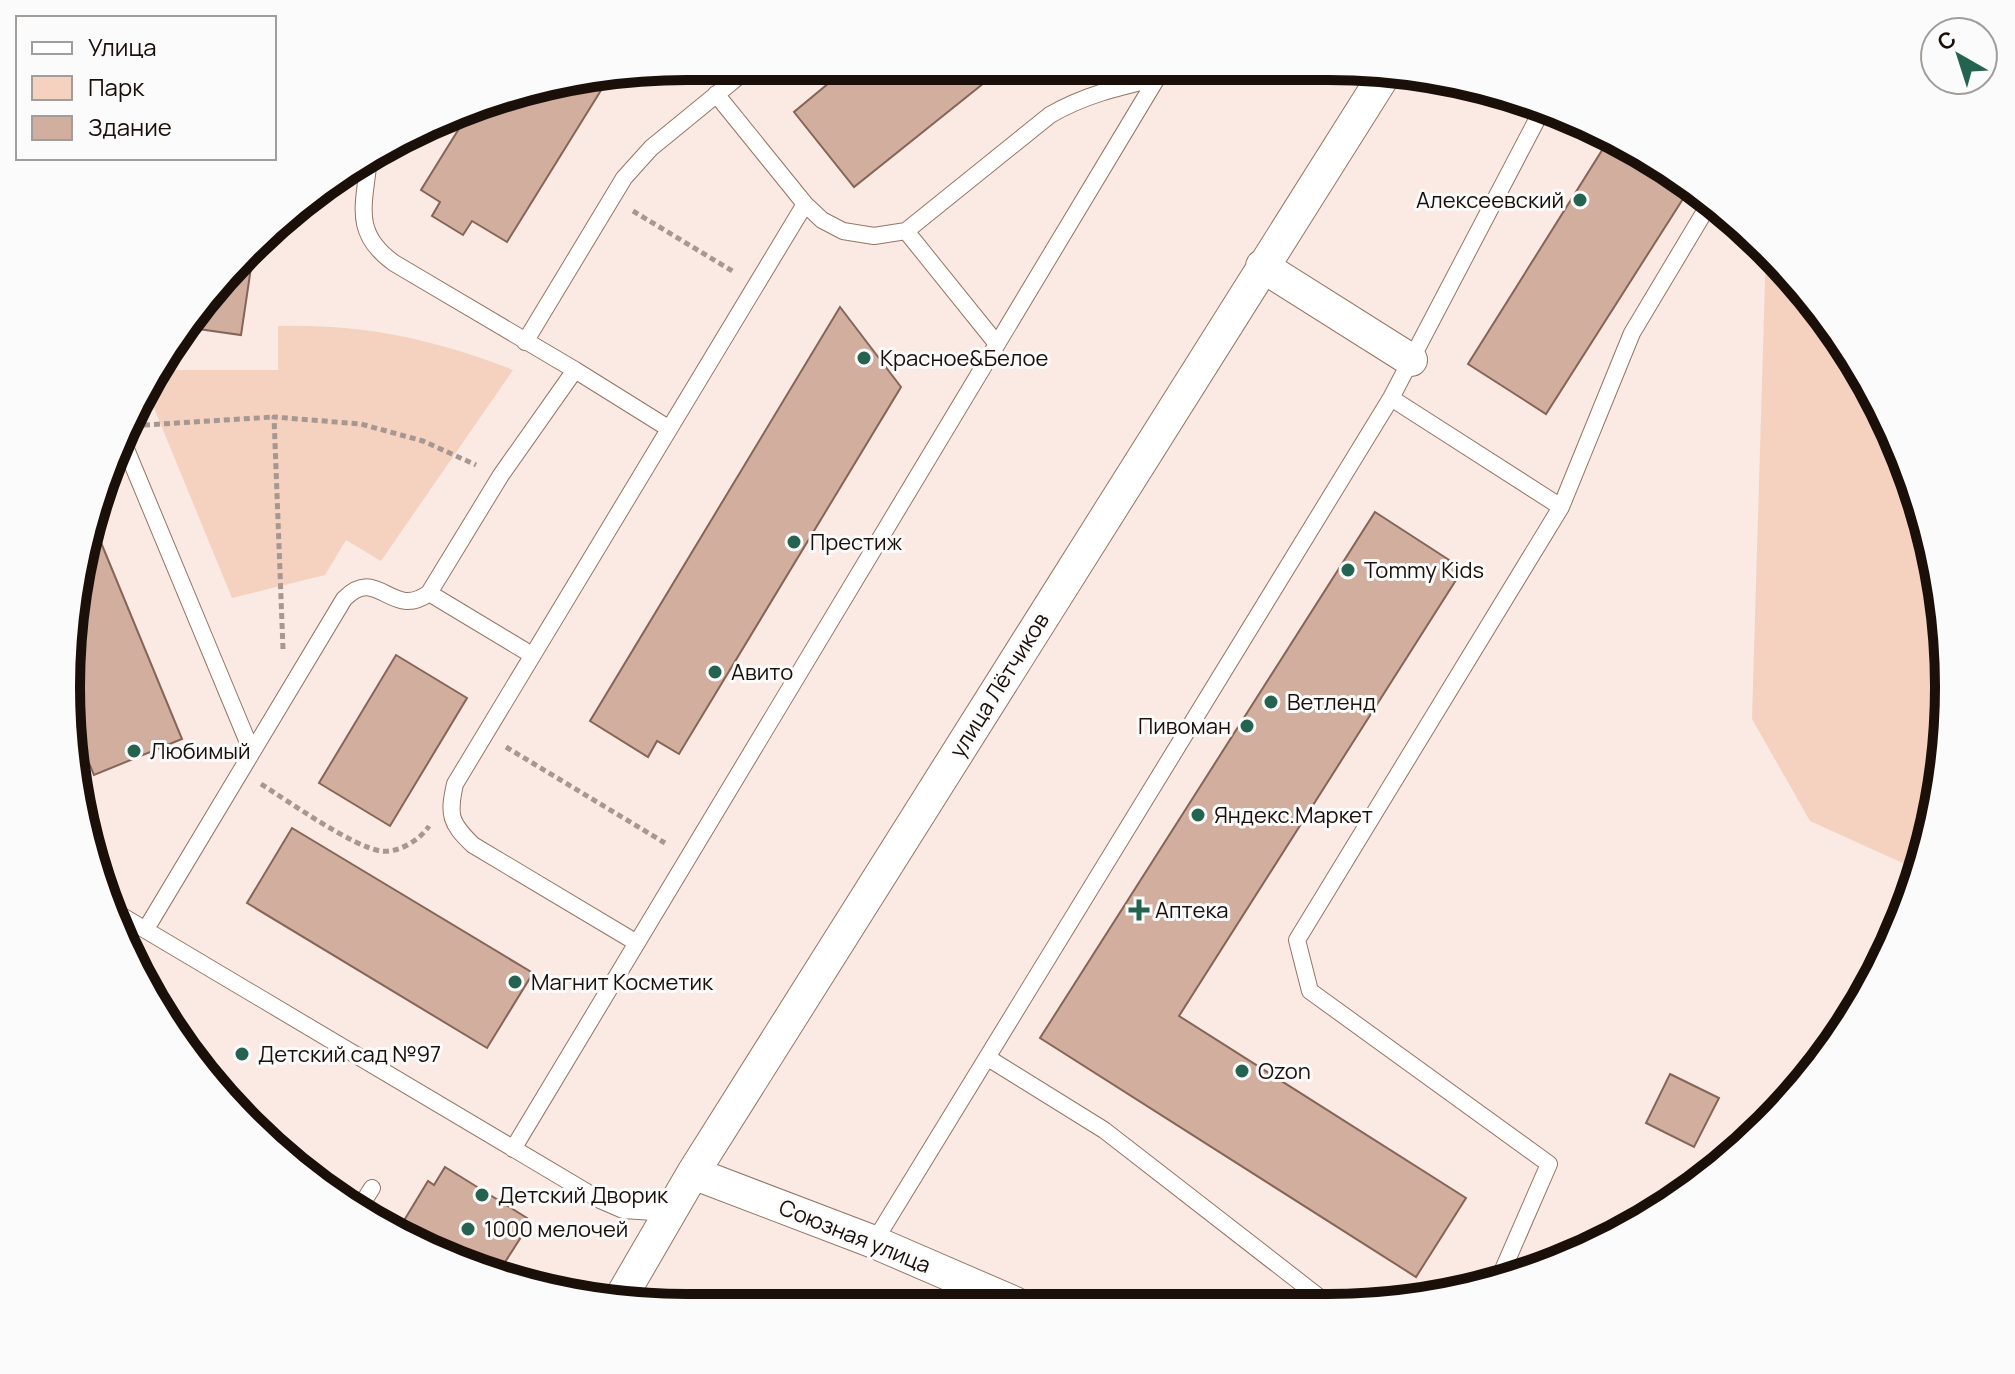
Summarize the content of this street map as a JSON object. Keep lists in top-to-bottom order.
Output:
{
  "streets": {
    "street": ["улица Лётчиков", "Союзная улица"]
  },
  "crossings": [
    ["улица Лётчиков", "Союзная улица"]
  ],
  "places": {
    "other": [
      "Алексеевский",
      "Красное&Белое",
      "Престиж",
      "Tommy Kids",
      "Авито",
      "Ветленд",
      "Пивоман",
      "Любимый",
      "Яндекс.Маркет",
      "Магнит Косметик",
      "Детский сад №97",
      "Ozon",
      "Детский Дворик",
      "1000 мелочей"
    ],
    "health": ["Аптека"]
  },
  "legend": ["Улица", "Парк", "Здание"],
  "north": "top left"
}
